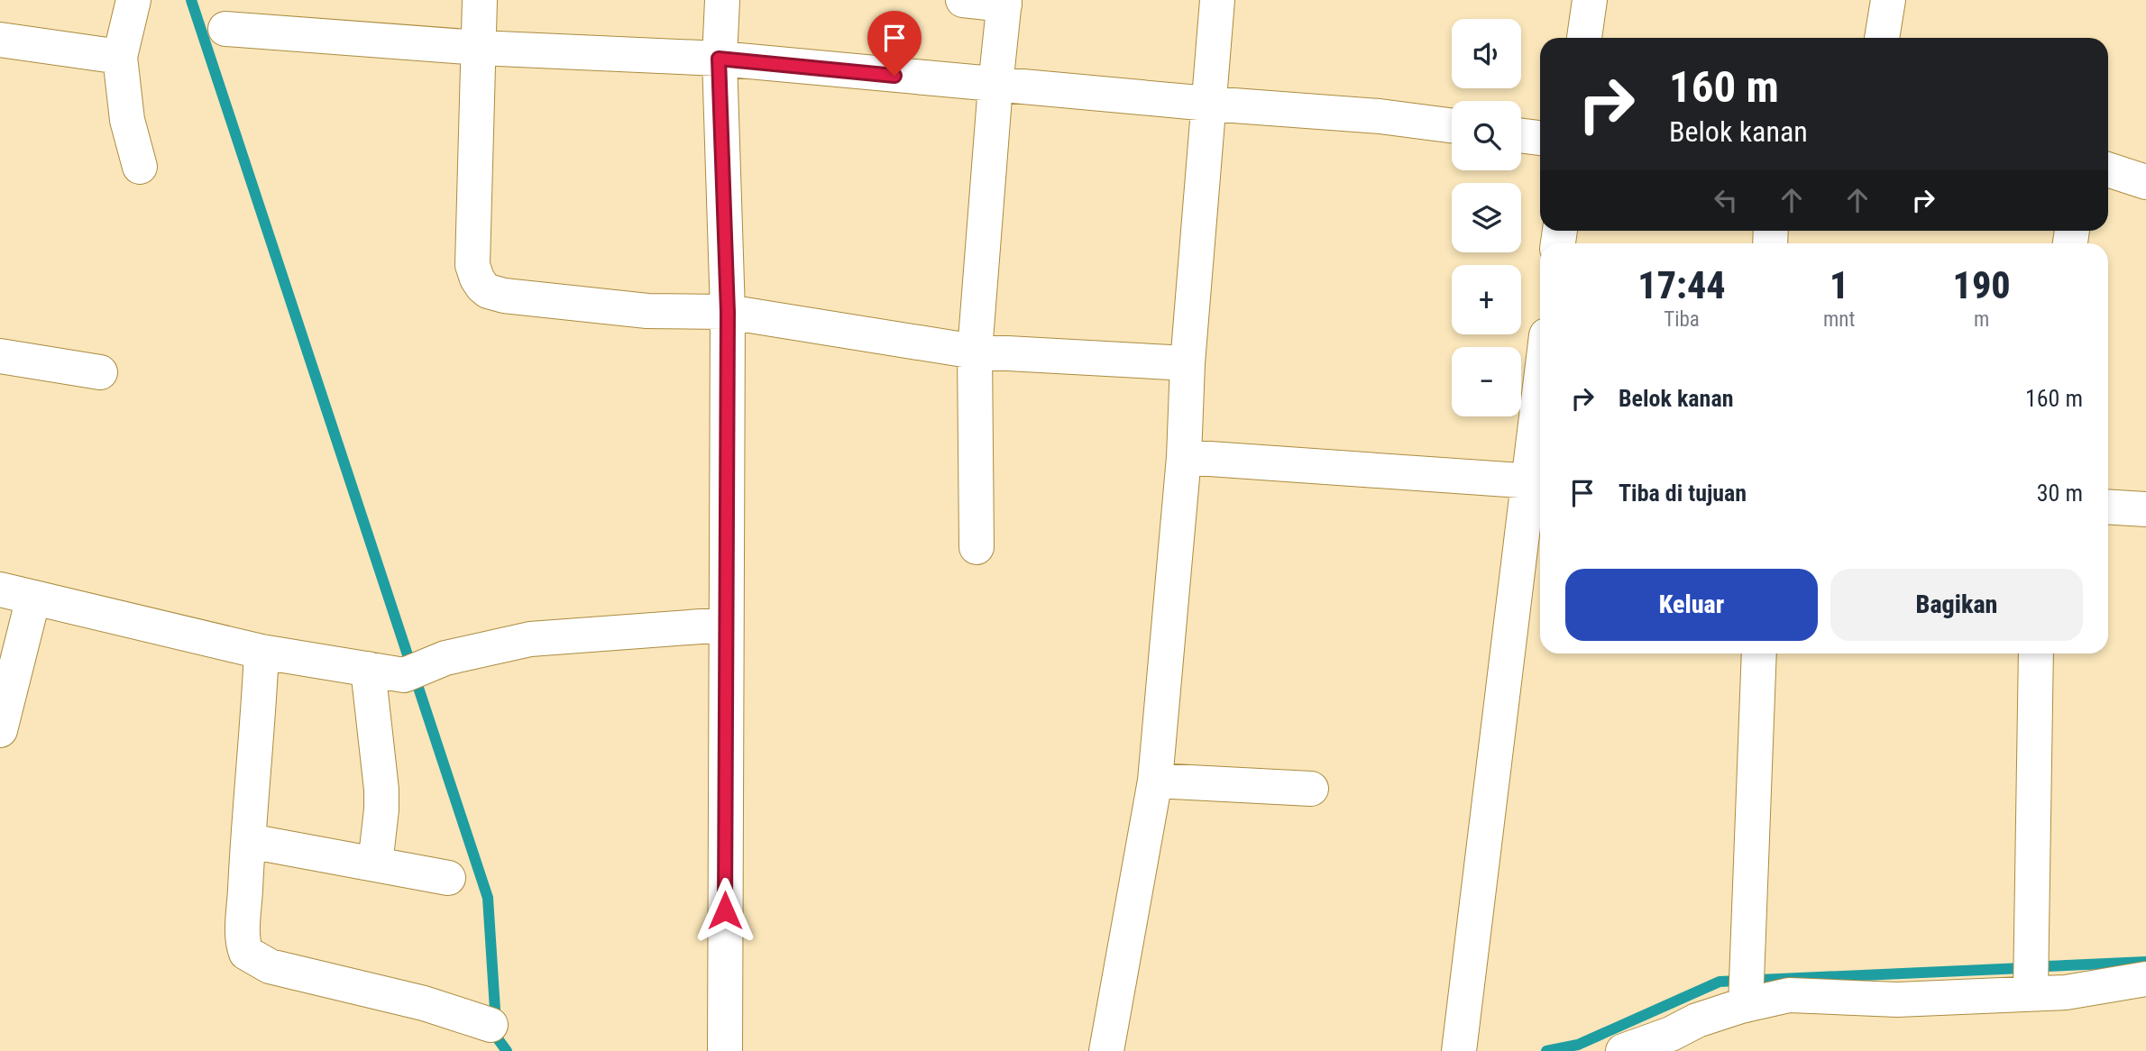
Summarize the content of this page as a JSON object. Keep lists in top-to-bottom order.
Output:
{
  "page": {
    "map_buttons": ["+", "−"],
    "turn": ["160 m", "Belok kanan"],
    "eta": [
      "17:44",
      "Tiba",
      "1",
      "mnt",
      "190",
      "m"
    ],
    "list": [
      {
        "name": "Belok kanan",
        "value": "160 m"
      },
      {
        "name": "Tiba di tujuan",
        "value": "30 m"
      }
    ],
    "buttons": ["Keluar", "Bagikan"]
  }
}
